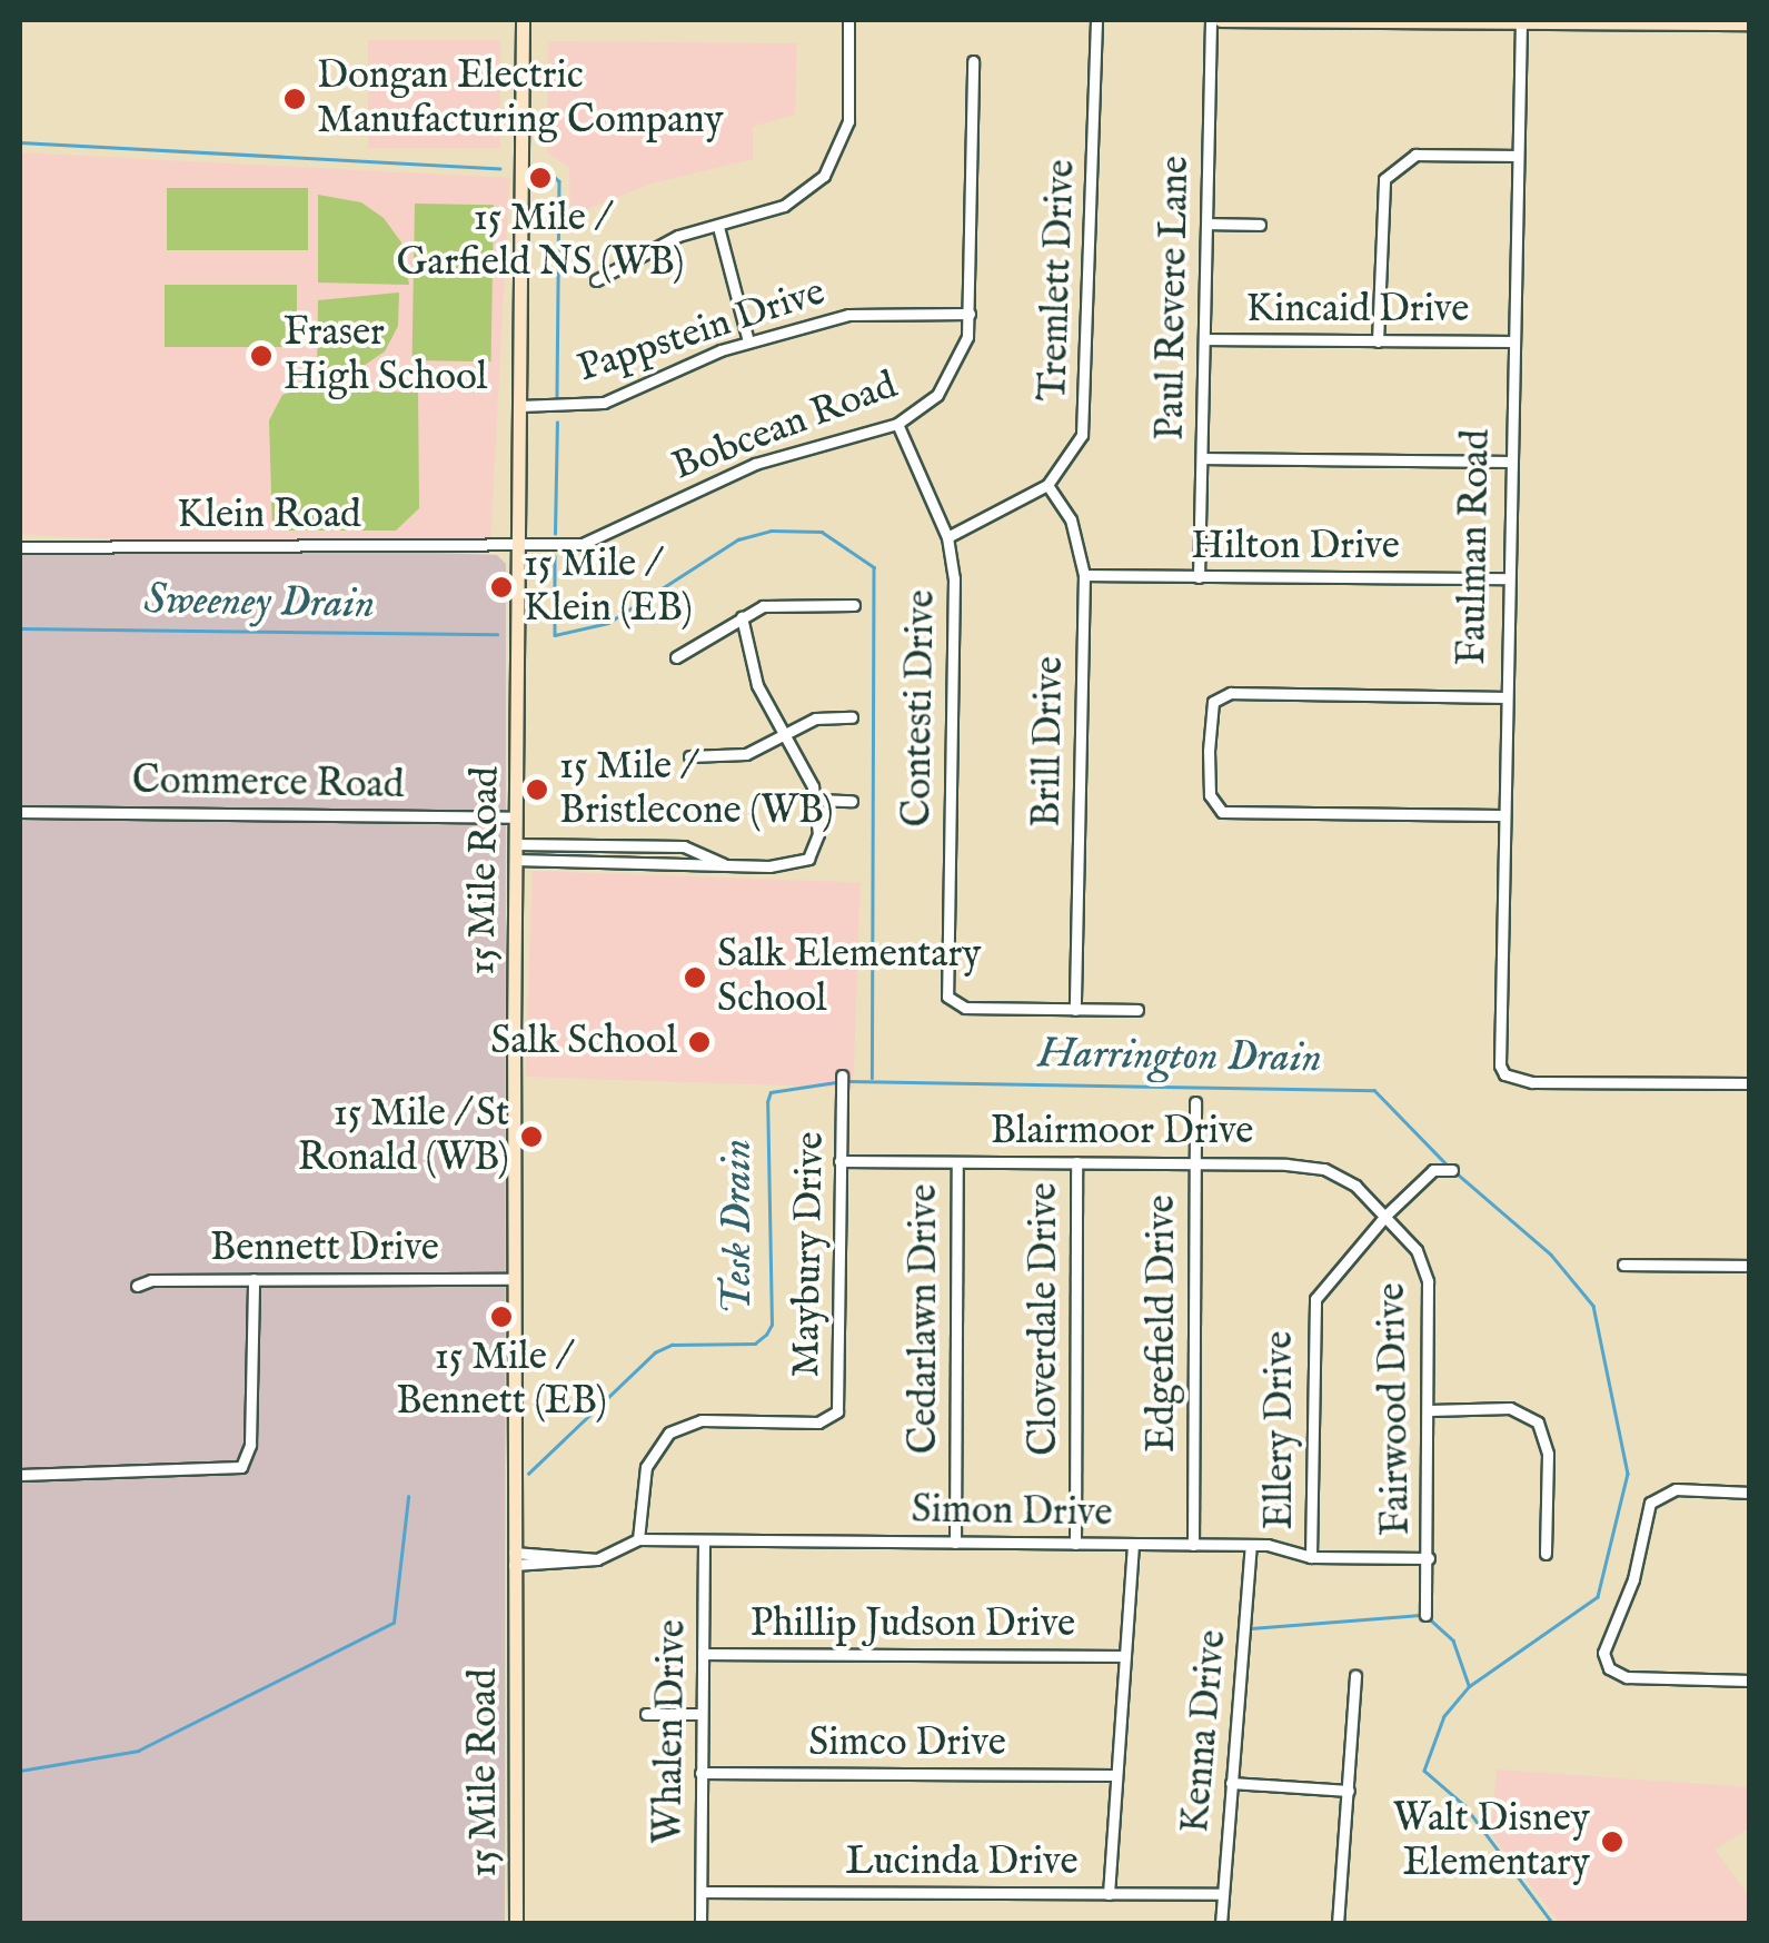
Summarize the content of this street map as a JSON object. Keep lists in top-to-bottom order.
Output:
{
  "streets": {
    "main road": ["15 Mile Road"],
    "street": [
      "Tremlett Drive",
      "Paul Revere Lane",
      "Kincaid Drive",
      "Pappstein Drive",
      "Bobcean Road",
      "Klein Road",
      "Hilton Drive",
      "Faulman Road",
      "Contesti Drive",
      "Brill Drive",
      "Commerce Road",
      "Blairmoor Drive",
      "Bennett Drive",
      "Maybury Drive",
      "Cedarlawn Drive",
      "Cloverdale Drive",
      "Edgefield Drive",
      "Fairwood Drive",
      "Ellery Drive",
      "Simon Drive",
      "Phillip Judson Drive",
      "Whalen Drive",
      "Kenna Drive",
      "Simco Drive",
      "Lucinda Drive"
    ]
  },
  "crossings": [
    ["Tremlett Drive", "Contesti Drive"],
    ["Tremlett Drive", "Brill Drive"],
    ["Paul Revere Lane", "Kincaid Drive"],
    ["Paul Revere Lane", "Hilton Drive"],
    ["Kincaid Drive", "Faulman Road"],
    ["Pappstein Drive", "Bobcean Road"],
    ["Pappstein Drive", "15 Mile Road"],
    ["Bobcean Road", "Klein Road"],
    ["Bobcean Road", "Contesti Drive"],
    ["Bobcean Road", "15 Mile Road"],
    ["Klein Road", "15 Mile Road"],
    ["Hilton Drive", "Faulman Road"],
    ["Hilton Drive", "Brill Drive"],
    ["Contesti Drive", "Brill Drive"],
    ["Commerce Road", "15 Mile Road"],
    ["15 Mile Road", "Bennett Drive"],
    ["15 Mile Road", "Simon Drive"],
    ["Blairmoor Drive", "Maybury Drive"],
    ["Blairmoor Drive", "Cedarlawn Drive"],
    ["Blairmoor Drive", "Cloverdale Drive"],
    ["Blairmoor Drive", "Edgefield Drive"],
    ["Blairmoor Drive", "Fairwood Drive"],
    ["Blairmoor Drive", "Ellery Drive"],
    ["Maybury Drive", "Simon Drive"],
    ["Cedarlawn Drive", "Simon Drive"],
    ["Cloverdale Drive", "Simon Drive"],
    ["Edgefield Drive", "Simon Drive"],
    ["Fairwood Drive", "Ellery Drive"],
    ["Fairwood Drive", "Simon Drive"],
    ["Ellery Drive", "Simon Drive"],
    ["Simon Drive", "Whalen Drive"],
    ["Simon Drive", "Kenna Drive"],
    ["Phillip Judson Drive", "Whalen Drive"],
    ["Whalen Drive", "Simco Drive"],
    ["Whalen Drive", "Lucinda Drive"],
    ["Kenna Drive", "Lucinda Drive"]
  ],
  "water": ["Sweeney Drain", "Harrington Drain", "Tesk Drain"],
  "places": [
    "Dongan Electric Manufacturing Company",
    "15 Mile / Garfield NS (WB)",
    "Fraser High School",
    "15 Mile / Klein (EB)",
    "15 Mile / Bristlecone (WB)",
    "Salk Elementary School",
    "Salk School",
    "15 Mile / St Ronald (WB)",
    "15 Mile / Bennett (EB)",
    "Walt Disney Elementary"
  ]
}
